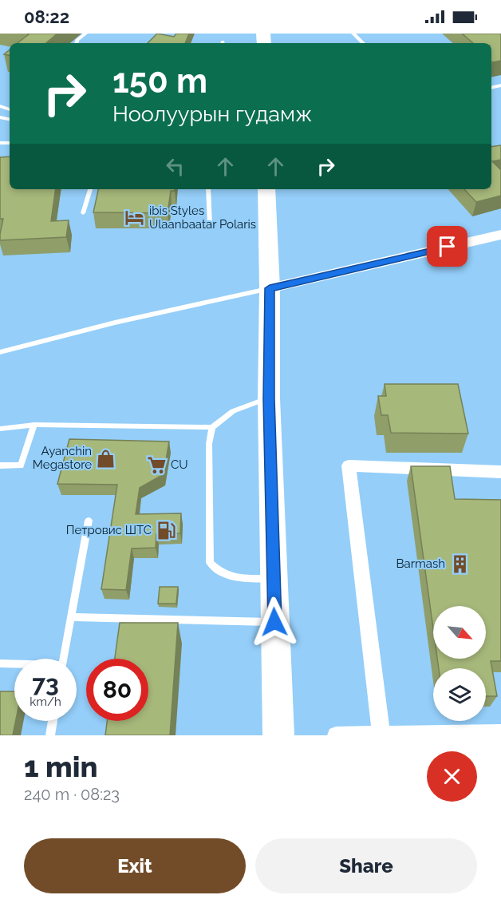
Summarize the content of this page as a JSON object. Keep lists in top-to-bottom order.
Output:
{
  "places": {
    "hotel": ["ibis Styles Ulaanbaatar Polaris"],
    "shop": ["Ayanchin Megastore"],
    "supermarket": ["CU"],
    "fuel station": ["Петровис ШТС"],
    "building": ["Barmash"]
  },
  "north": "bottom right",
  "page": {
    "status": "08:22",
    "turn": ["150 m", "Ноолуурын гудамж"],
    "speed": "73 km/h",
    "limit": "80",
    "heading": ["1 min", "240 m · 08:23"],
    "buttons": ["Exit", "Share"]
  }
}
